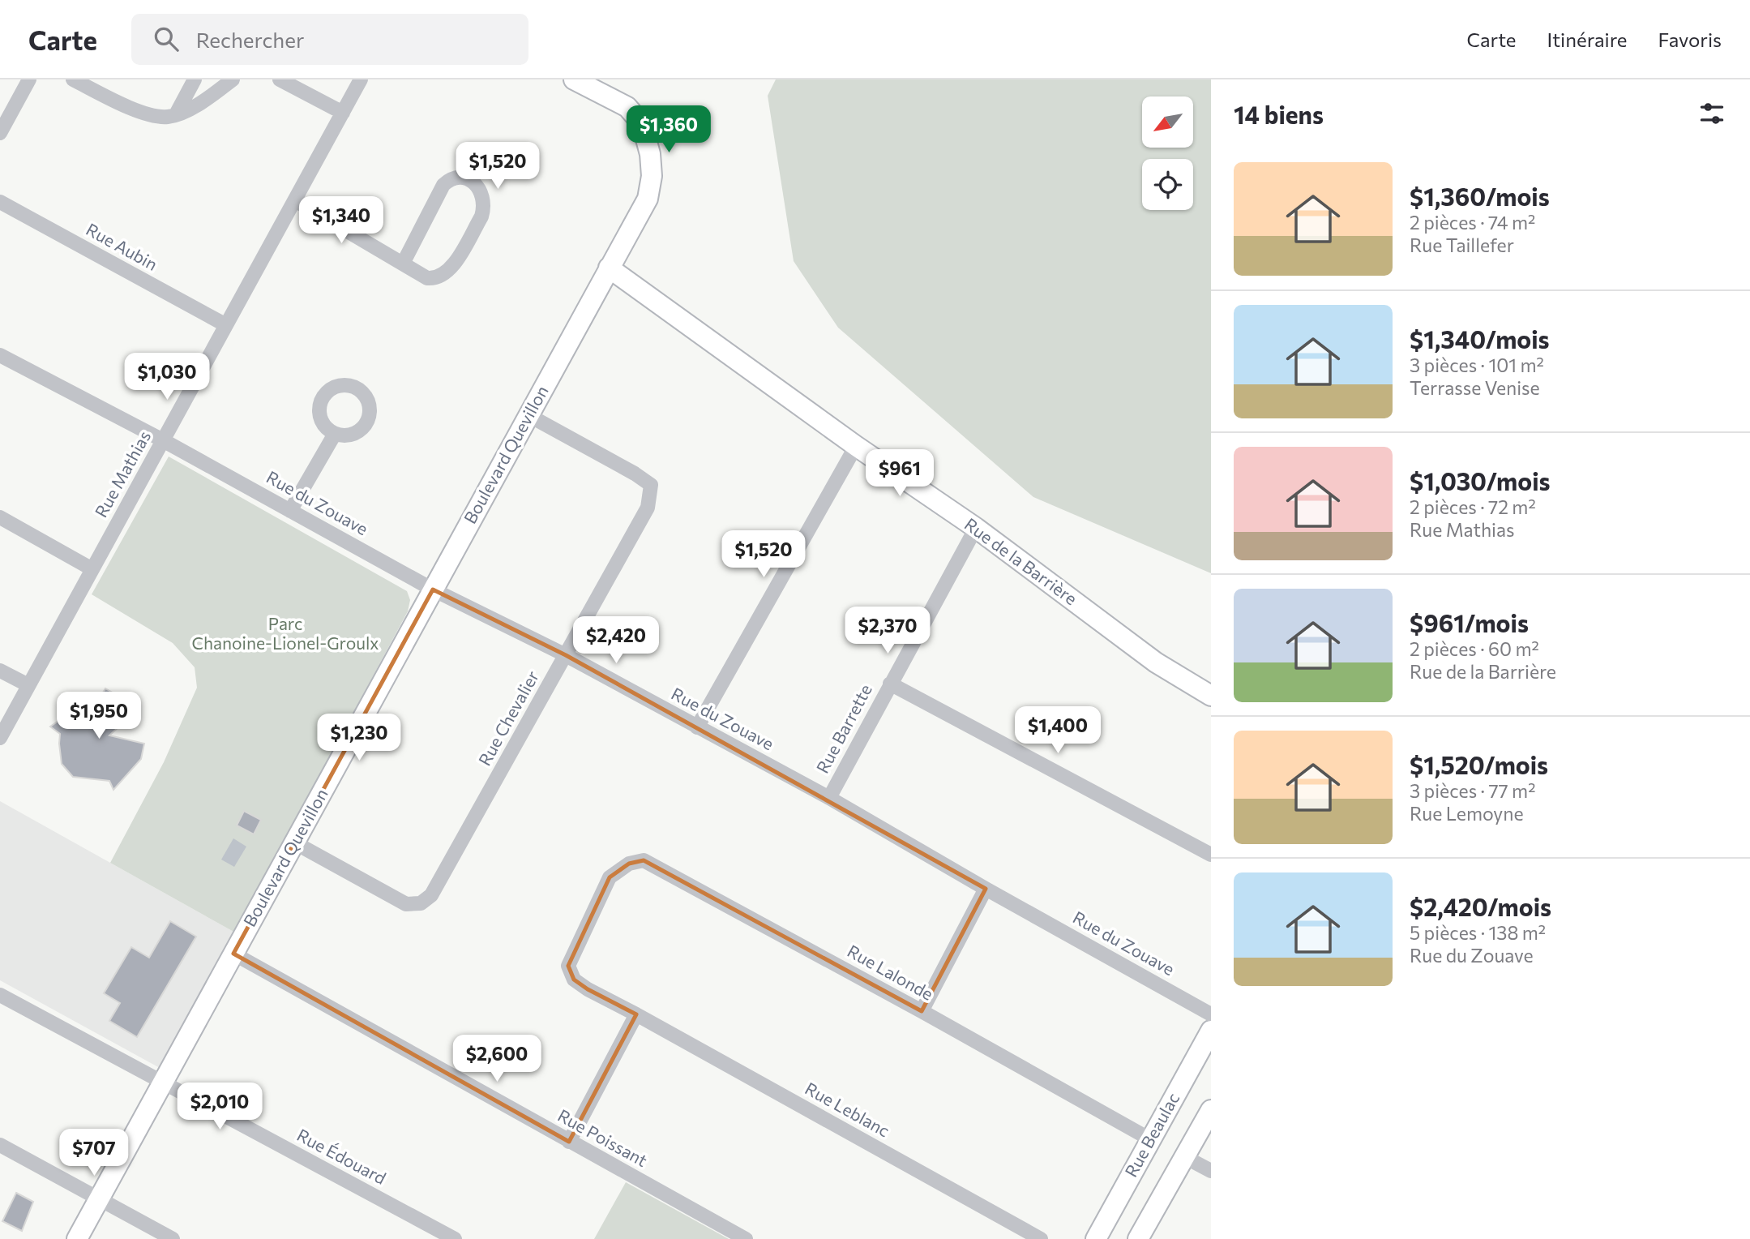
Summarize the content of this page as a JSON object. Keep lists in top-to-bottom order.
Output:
{
  "streets": {
    "street": [
      "Rue Aubin",
      "Boulevard Quevillon",
      "Rue Mathias",
      "Rue du Zouave",
      "Rue de la Barrière",
      "Rue Chevalier",
      "Rue Barrette",
      "Rue Lalonde",
      "Rue Leblanc",
      "Rue Beaulac",
      "Rue Poissant",
      "Rue Édouard"
    ]
  },
  "crossings": [
    ["Rue Aubin", "Rue Mathias"],
    ["Boulevard Quevillon", "Rue du Zouave"],
    ["Boulevard Quevillon", "Rue de la Barrière"],
    ["Boulevard Quevillon", "Rue Chevalier"],
    ["Boulevard Quevillon", "Rue Poissant"],
    ["Boulevard Quevillon", "Rue Édouard"],
    ["Rue Mathias", "Rue du Zouave"],
    ["Rue du Zouave", "Rue Chevalier"],
    ["Rue du Zouave", "Rue Barrette"],
    ["Rue de la Barrière", "Rue Barrette"],
    ["Rue Lalonde", "Rue Leblanc"],
    ["Rue Lalonde", "Rue Beaulac"]
  ],
  "parks": ["Parc Chanoine-Lionel-Groulx"],
  "north": "bottom left",
  "page": {
    "header": "Carte",
    "search": "Rechercher",
    "nav": ["Carte", "Itinéraire", "Favoris"],
    "heading": "14 biens",
    "price": [
      "$1,360",
      "$1,520",
      "$1,340",
      "$1,030",
      "$961",
      "$1,520",
      "$2,370",
      "$2,420",
      "$1,950",
      "$1,400",
      "$1,230",
      "$2,600",
      "$2,010",
      "$707"
    ],
    "list": [
      {
        "name": "$1,360/mois",
        "note": "2 pièces · 74 m² · Rue Taillefer"
      },
      {
        "name": "$1,340/mois",
        "note": "3 pièces · 101 m² · Terrasse Venise"
      },
      {
        "name": "$1,030/mois",
        "note": "2 pièces · 72 m² · Rue Mathias"
      },
      {
        "name": "$961/mois",
        "note": "2 pièces · 60 m² · Rue de la Barrière"
      },
      {
        "name": "$1,520/mois",
        "note": "3 pièces · 77 m² · Rue Lemoyne"
      },
      {
        "name": "$2,420/mois",
        "note": "5 pièces · 138 m² · Rue du Zouave"
      }
    ]
  }
}
